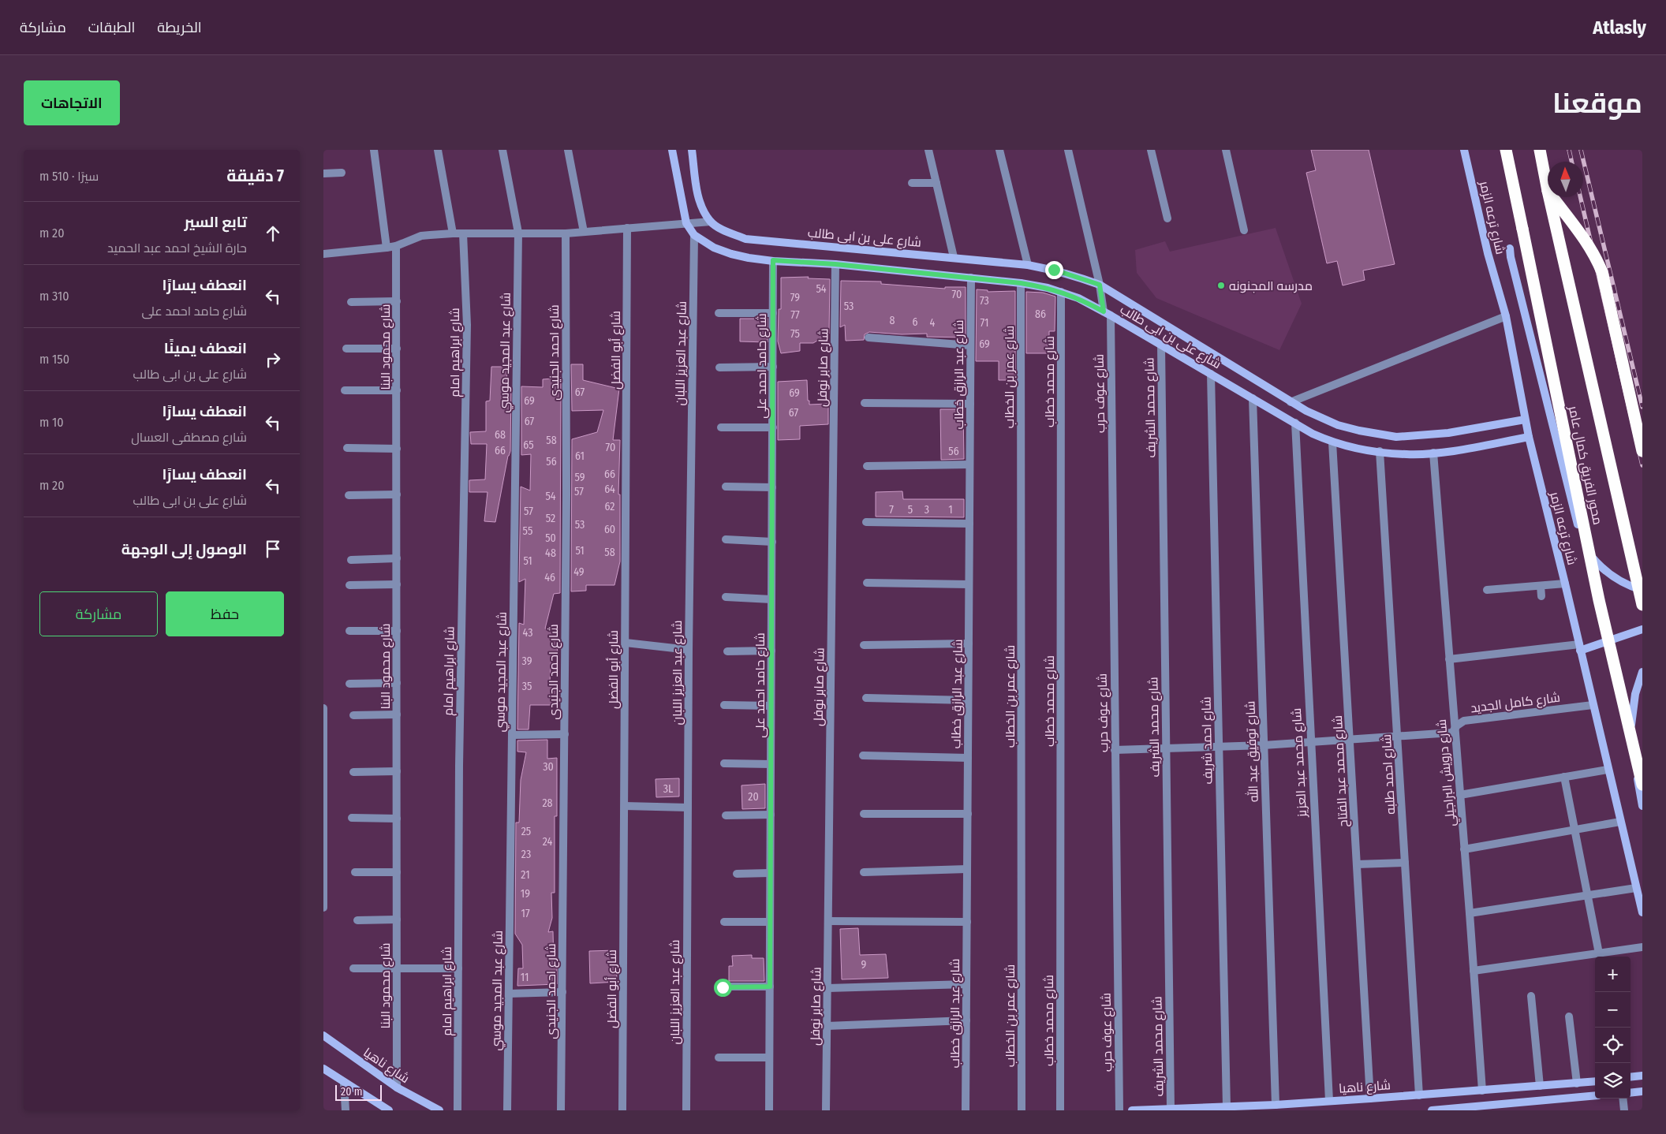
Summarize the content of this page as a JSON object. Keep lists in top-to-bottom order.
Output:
{
  "streets": {
    "highway": ["محور الفريق كمال عامر"],
    "street": [
      "شارع ترعه الزمر",
      "شارع على بن ابى طالب",
      "شارع محمود البنا",
      "شارع أبو الفضل",
      "شارع ابراهيم امام",
      "شارع عبد المجيد موسي",
      "شارع احمد الجنيدى",
      "شارع عبد العزيز اللبان",
      "شارع حامد احمد على",
      "شارع صابر نوفل",
      "شارع عبد الرازق خطاب",
      "شارع عمر بن الخطاب",
      "شارع محمد خطاب",
      "شارع عوف حرب",
      "شارع محمد الشريف",
      "شارع كامل الجديد",
      "شارع احمد شريف",
      "شارع توفيق عبد الله",
      "شارع محمد عبد العزيز",
      "شارع محمد عبد الفتاح",
      "شارع درويش البراجيلي",
      "شارع احمد طلبه",
      "شارع ناهيا"
    ]
  },
  "crossings": [
    ["شارع ترعه الزمر", "شارع على بن ابى طالب"],
    ["شارع ترعه الزمر", "شارع كامل الجديد"],
    ["شارع على بن ابى طالب", "شارع عبد العزيز اللبان"],
    ["شارع على بن ابى طالب", "شارع حامد احمد على"],
    ["شارع على بن ابى طالب", "شارع صابر نوفل"],
    ["شارع على بن ابى طالب", "شارع عبد الرازق خطاب"],
    ["شارع على بن ابى طالب", "شارع عمر بن الخطاب"],
    ["شارع على بن ابى طالب", "شارع محمد خطاب"],
    ["شارع على بن ابى طالب", "شارع عوف حرب"],
    ["شارع على بن ابى طالب", "شارع محمد الشريف"],
    ["شارع على بن ابى طالب", "شارع احمد شريف"],
    ["شارع على بن ابى طالب", "شارع توفيق عبد الله"],
    ["شارع على بن ابى طالب", "شارع محمد عبد العزيز"],
    ["شارع على بن ابى طالب", "شارع محمد عبد الفتاح"],
    ["شارع على بن ابى طالب", "شارع درويش البراجيلي"],
    ["شارع على بن ابى طالب", "شارع احمد طلبه"],
    ["شارع محمود البنا", "شارع ناهيا"],
    ["شارع عوف حرب", "شارع كامل الجديد"],
    ["شارع محمد الشريف", "شارع كامل الجديد"],
    ["شارع محمد الشريف", "شارع ناهيا"],
    ["شارع كامل الجديد", "شارع احمد شريف"],
    ["شارع كامل الجديد", "شارع توفيق عبد الله"],
    ["شارع كامل الجديد", "شارع محمد عبد العزيز"],
    ["شارع كامل الجديد", "شارع محمد عبد الفتاح"],
    ["شارع كامل الجديد", "شارع درويش البراجيلي"],
    ["شارع كامل الجديد", "شارع احمد طلبه"],
    ["شارع احمد شريف", "شارع ناهيا"],
    ["شارع توفيق عبد الله", "شارع ناهيا"],
    ["شارع محمد عبد العزيز", "شارع ناهيا"],
    ["شارع محمد عبد الفتاح", "شارع ناهيا"],
    ["شارع درويش البراجيلي", "شارع ناهيا"],
    ["شارع احمد طلبه", "شارع ناهيا"]
  ],
  "places": ["مدرسه المجنونه"],
  "house_numbers": [
    "54",
    "70",
    "79",
    "73",
    "53",
    "86",
    "77",
    "8",
    "6",
    "4",
    "71",
    "75",
    "69",
    "67",
    "69",
    "69",
    "67",
    "67",
    "68",
    "58",
    "65",
    "70",
    "66",
    "56",
    "61",
    "56",
    "66",
    "59",
    "64",
    "57",
    "54",
    "62",
    "7",
    "5",
    "3",
    "1",
    "57",
    "52",
    "53",
    "60",
    "55",
    "50",
    "51",
    "58",
    "48",
    "51",
    "49",
    "46",
    "43",
    "39",
    "35",
    "30",
    "3L",
    "20",
    "28",
    "25",
    "24",
    "23",
    "21",
    "19",
    "17",
    "9",
    "11"
  ],
  "scale_bar": "20 m",
  "north": "top",
  "page": {
    "header": "Atlasly",
    "nav": ["الخريطة", "الطبقات", "مشاركة"],
    "title": "موقعنا",
    "buttons": [
      "الاتجاهات",
      ["حفظ", "مشاركة"]
    ],
    "heading": ["7 دقيقة", "سيرًا · 510 m"],
    "list": [
      ["تابع السير", "حارة الشيخ احمد عبد الحميد", "20 m"],
      ["انعطف يسارًا", "شارع حامد احمد على", "310 m"],
      ["انعطف يمينًا", "شارع على بن ابى طالب", "150 m"],
      ["انعطف يسارًا", "شارع مصطفى العسال", "10 m"],
      ["انعطف يسارًا", "شارع على بن ابى طالب", "20 m"],
      "الوصول إلى الوجهة"
    ],
    "map_buttons": ["+", "−"],
    "scale": "20 m"
  }
}
